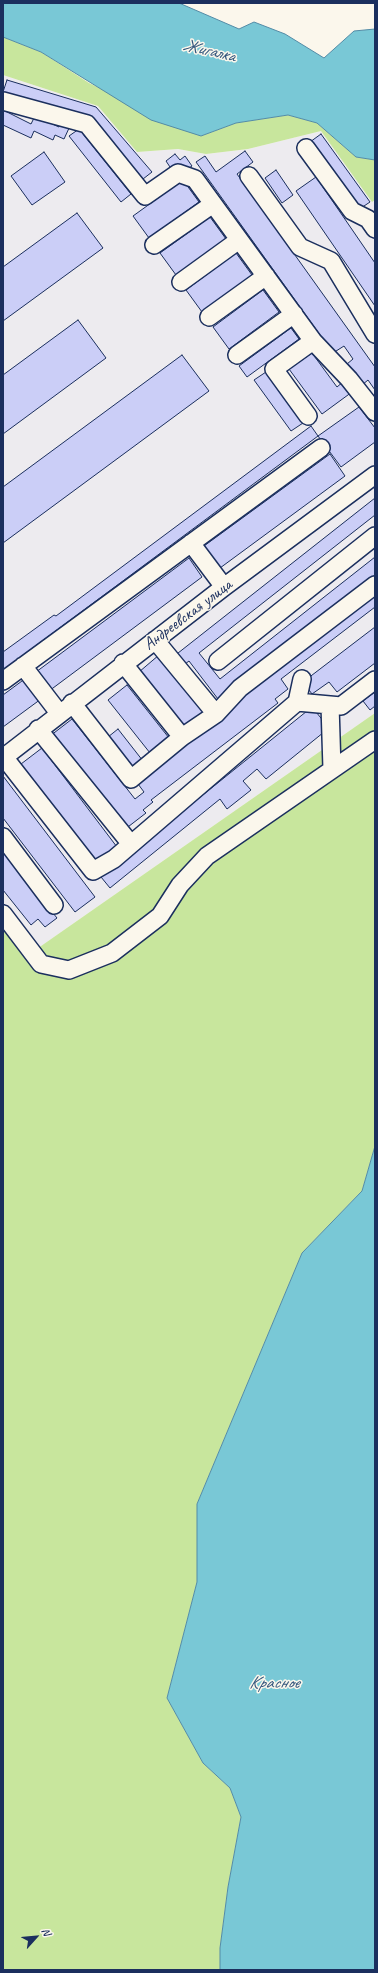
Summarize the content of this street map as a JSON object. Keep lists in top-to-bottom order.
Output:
{
  "streets": {
    "street": ["Андреевская улица"]
  },
  "water": ["Жигалка", "Красное"],
  "north": "top right"
}
